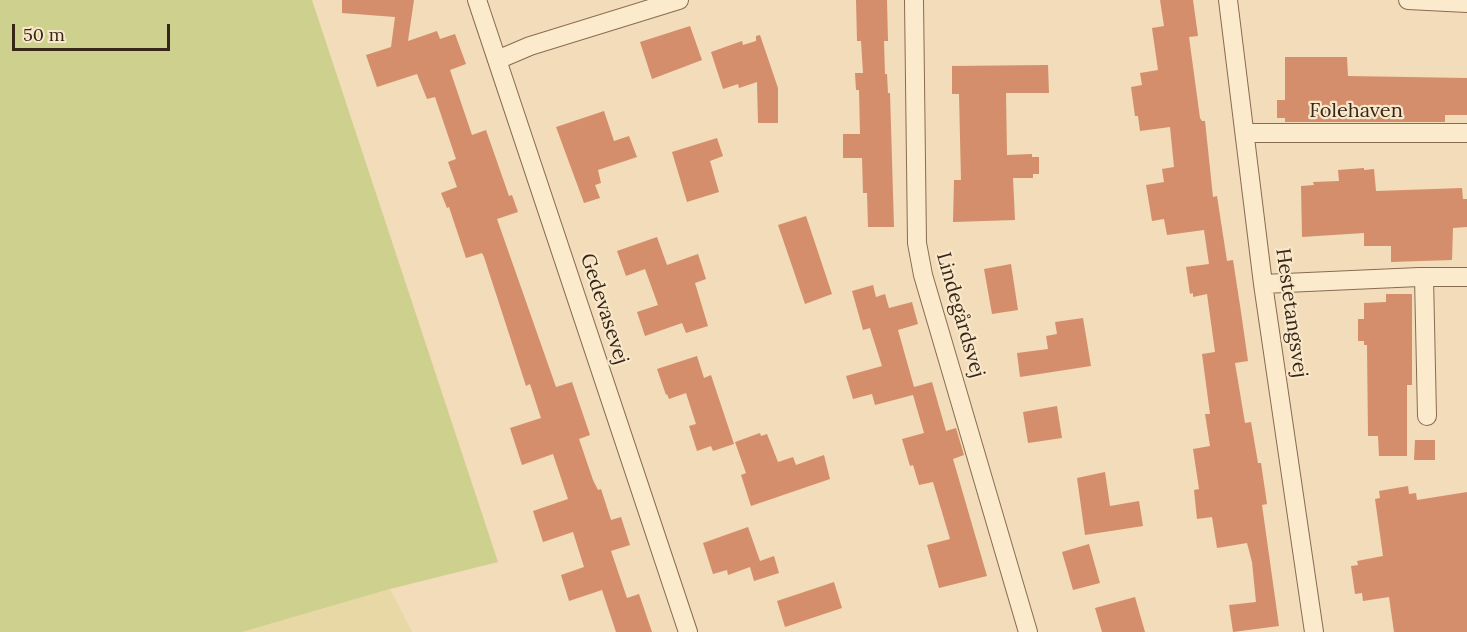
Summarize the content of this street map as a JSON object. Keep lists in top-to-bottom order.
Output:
{
  "streets": {
    "street": [
      "Folehaven",
      "Gedevasevej",
      "Hestetangsvej",
      "Lindegårdsvej"
    ]
  },
  "crossings": [
    ["Folehaven", "Hestetangsvej"]
  ],
  "scale_bar": "50 m"
}
